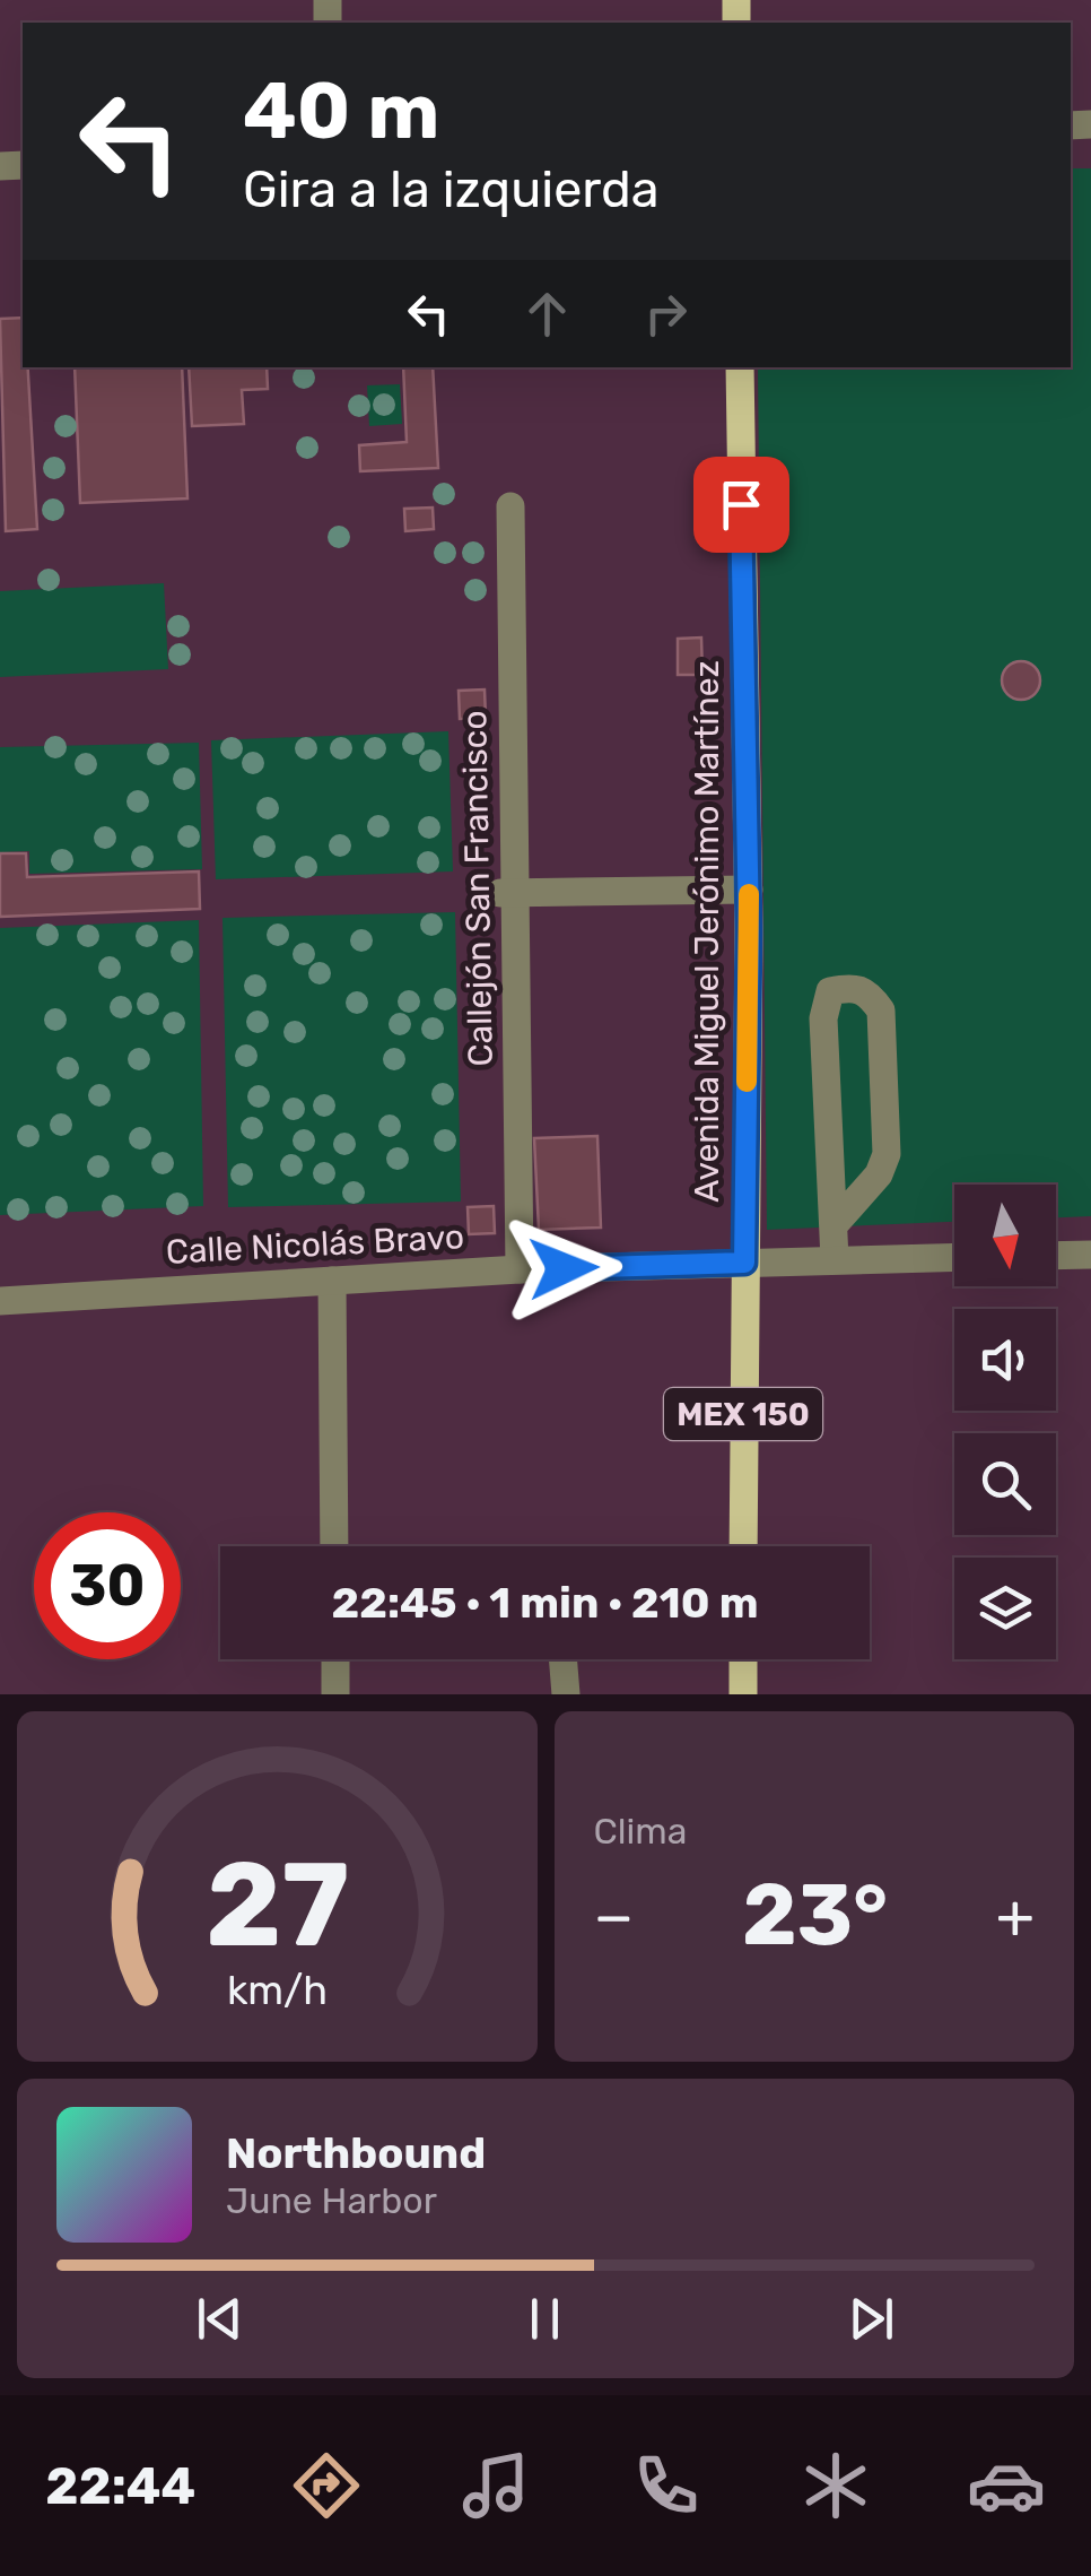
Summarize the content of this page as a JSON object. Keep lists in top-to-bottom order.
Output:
{
  "streets": {
    "main road": ["Avenida Miguel Jerónimo Martínez", "MEX 150"],
    "street": ["Callejón San Francisco", "Calle Nicolás Bravo"]
  },
  "crossings": [
    ["Callejón San Francisco", "Calle Nicolás Bravo"],
    ["Avenida Miguel Jerónimo Martínez", "Calle Nicolás Bravo"]
  ],
  "north": "bottom",
  "page": {
    "turn": ["40 m", "Gira a la izquierda"],
    "limit": "30",
    "trip": "22:45 · 1 min · 210 m",
    "tile": "Clima",
    "heat": ["−", "23°", "+"],
    "song": ["Northbound", "June Harbor"],
    "tabs": "22:44",
    "gauge": ["27", "km/h"]
  }
}
